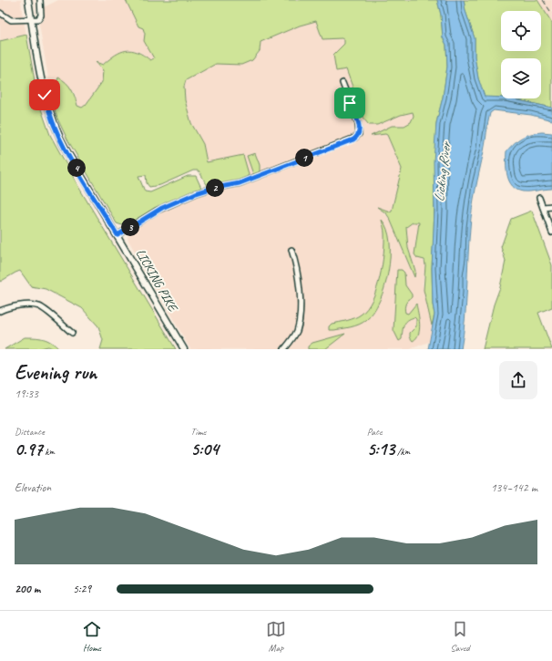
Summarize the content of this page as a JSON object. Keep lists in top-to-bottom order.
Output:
{
  "streets": {
    "main road": ["LICKING PIKE"]
  },
  "water": ["Licking River"],
  "page": {
    "pins": [
      "1",
      "4",
      "2",
      "3"
    ],
    "heading": ["Evening run", "19:33"],
    "stats": [
      ["Distance", "0.97 km"],
      ["Time", "5:04"],
      ["Pace", "5:13 /km"]
    ],
    "chart": ["Elevation", "134–142 m"],
    "list": [
      {
        "name": "200 m",
        "note": "5:29"
      }
    ],
    "tabs": ["Home", "Map", "Saved"]
  }
}
